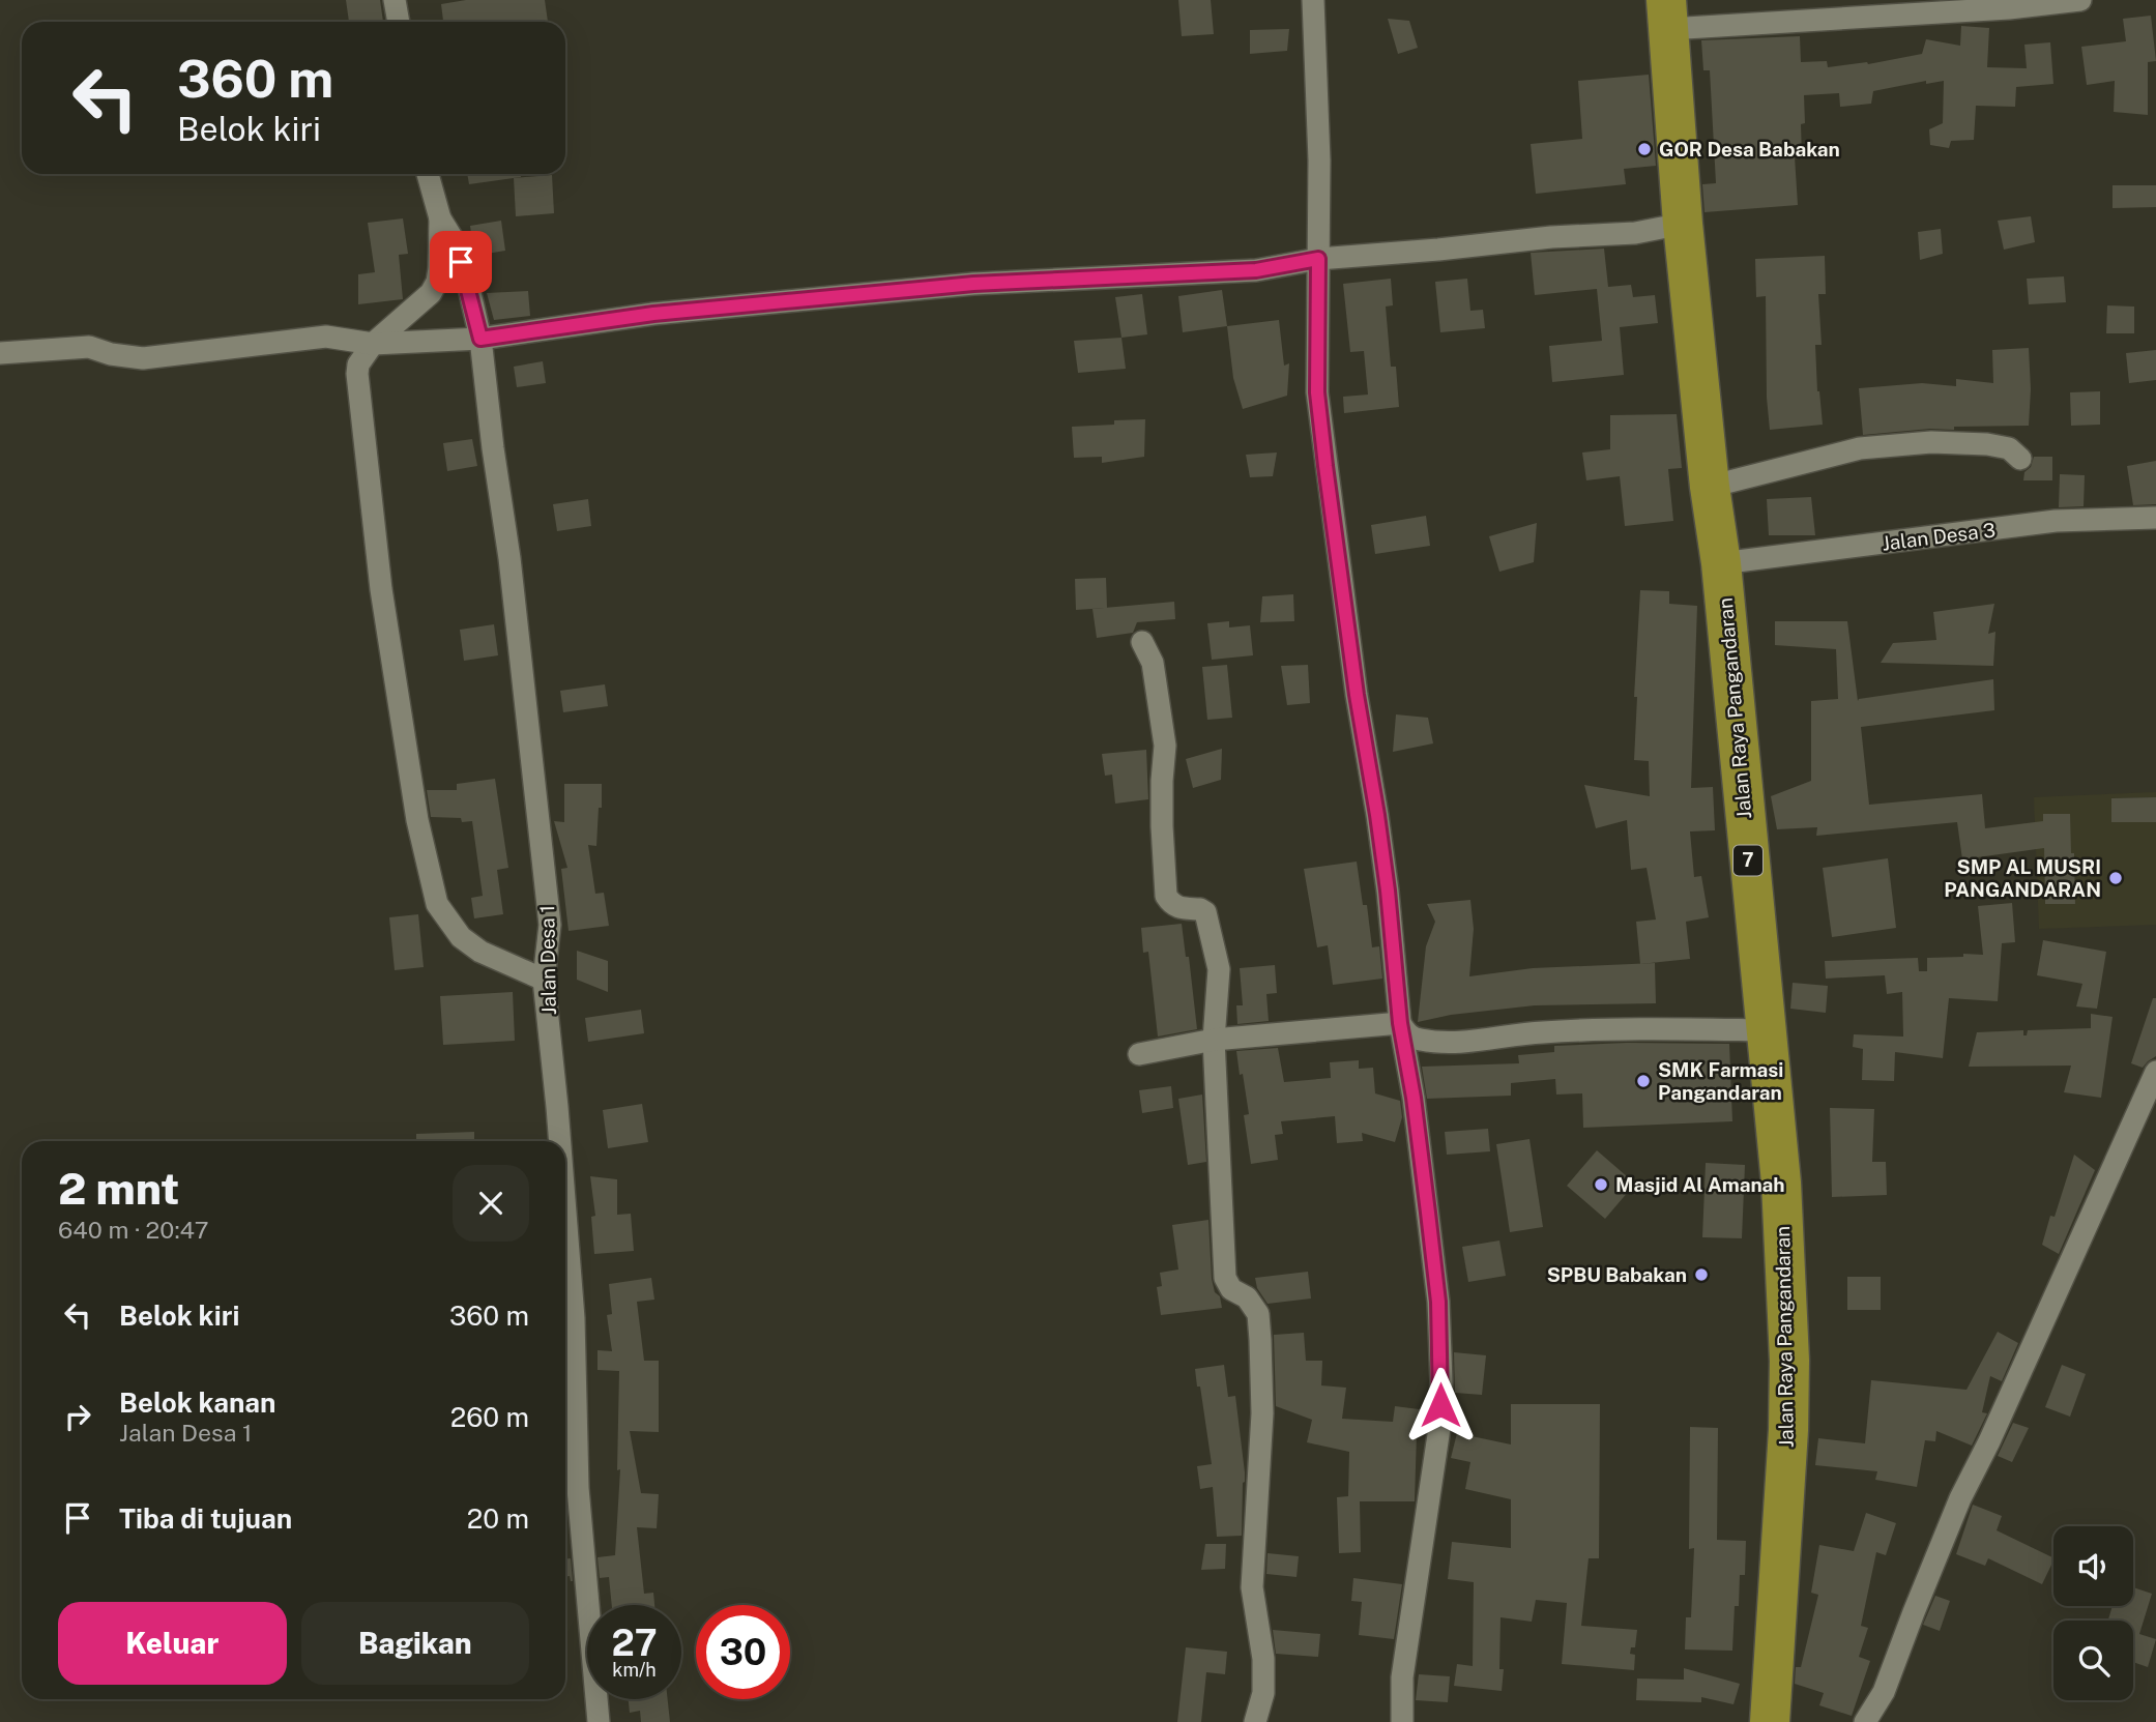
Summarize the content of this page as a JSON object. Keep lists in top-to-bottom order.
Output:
{
  "streets": {
    "highway": ["Jalan Raya Pangandaran", "7"],
    "street": ["Jalan Desa 3", "Jalan Desa 1"]
  },
  "crossings": [
    ["Jalan Desa 3", "Jalan Raya Pangandaran"]
  ],
  "places": [
    "GOR Desa Babakan",
    "SMP AL MUSRI PANGANDARAN",
    "SMK Farmasi Pangandaran",
    "Masjid Al Amanah",
    "SPBU Babakan"
  ],
  "page": {
    "turn": ["360 m", "Belok kiri"],
    "heading": ["2 mnt", "640 m · 20:47"],
    "list": [
      {
        "name": "Belok kiri",
        "value": "360 m"
      },
      {
        "name": "Belok kanan",
        "note": "Jalan Desa 1",
        "value": "260 m"
      },
      {
        "name": "Tiba di tujuan",
        "value": "20 m"
      }
    ],
    "buttons": ["Keluar", "Bagikan"],
    "speed": "27 km/h",
    "limit": "30"
  }
}
